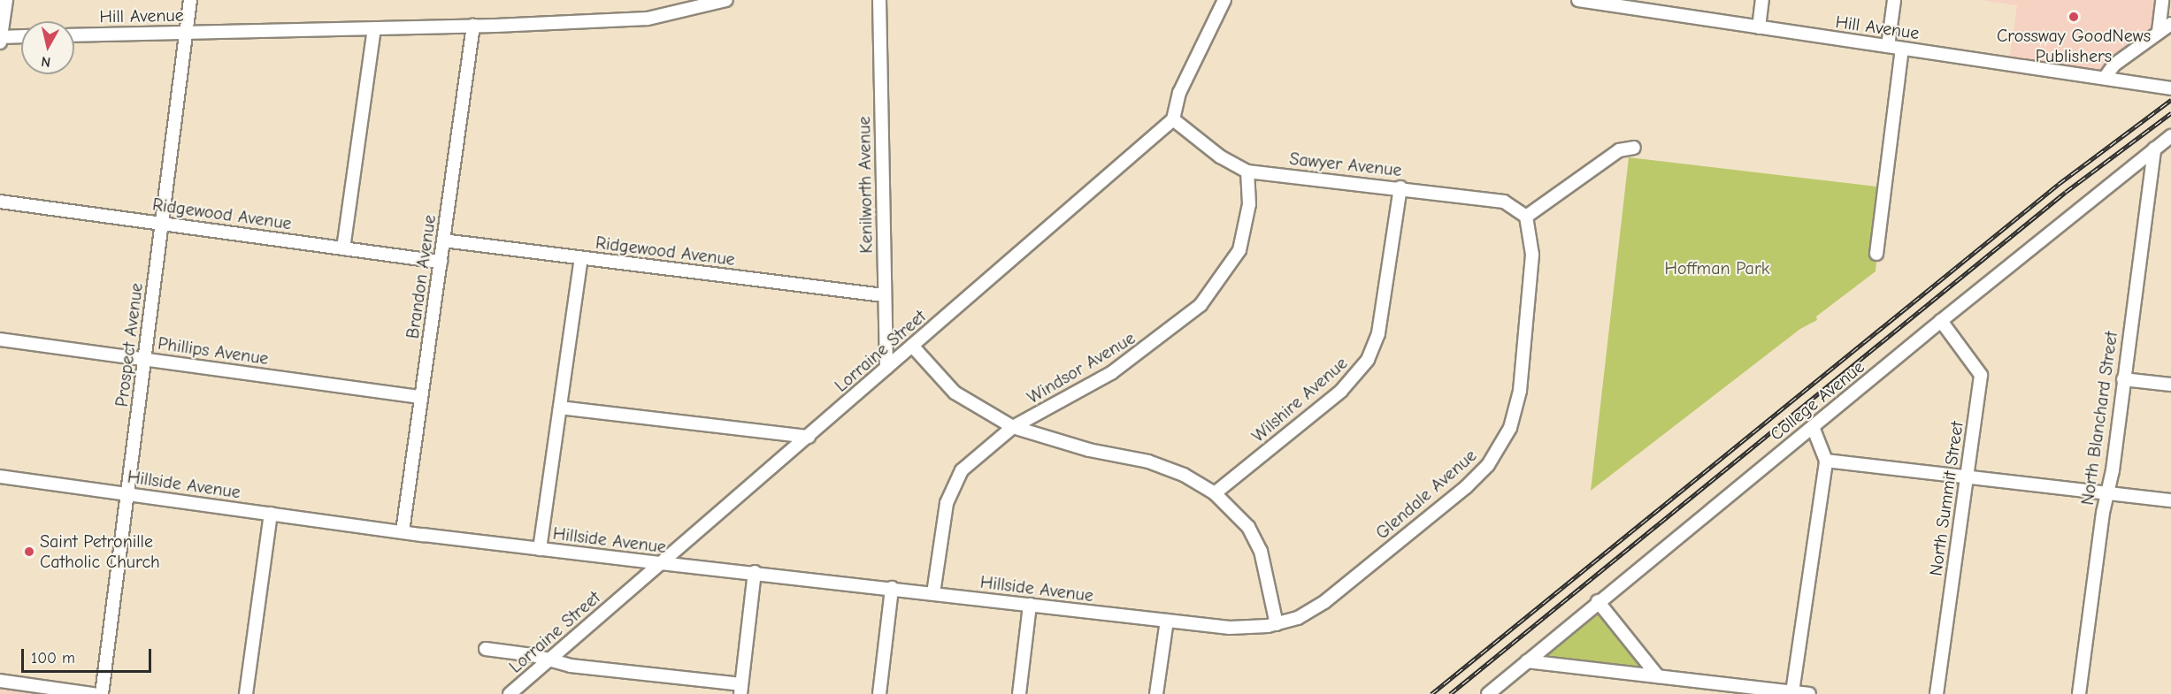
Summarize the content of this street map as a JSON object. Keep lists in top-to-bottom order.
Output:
{
  "streets": {
    "street": [
      "Hill Avenue",
      "Sawyer Avenue",
      "Kenilworth Avenue",
      "Ridgewood Avenue",
      "Brandon Avenue",
      "Prospect Avenue",
      "Phillips Avenue",
      "Lorraine Street",
      "Windsor Avenue",
      "Wilshire Avenue",
      "College Avenue",
      "North Blanchard Street",
      "Hillside Avenue",
      "Glendale Avenue",
      "North Summit Street"
    ]
  },
  "crossings": [
    ["Hill Avenue", "Brandon Avenue"],
    ["Hill Avenue", "Prospect Avenue"],
    ["Sawyer Avenue", "Lorraine Street"],
    ["Sawyer Avenue", "Windsor Avenue"],
    ["Sawyer Avenue", "Wilshire Avenue"],
    ["Sawyer Avenue", "Glendale Avenue"],
    ["Kenilworth Avenue", "Ridgewood Avenue"],
    ["Kenilworth Avenue", "Lorraine Street"],
    ["Ridgewood Avenue", "Brandon Avenue"],
    ["Ridgewood Avenue", "Prospect Avenue"],
    ["Brandon Avenue", "Phillips Avenue"],
    ["Brandon Avenue", "Hillside Avenue"],
    ["Prospect Avenue", "Phillips Avenue"],
    ["Prospect Avenue", "Hillside Avenue"],
    ["Lorraine Street", "Hillside Avenue"],
    ["Windsor Avenue", "Hillside Avenue"],
    ["College Avenue", "North Blanchard Street"],
    ["College Avenue", "North Summit Street"],
    ["Hillside Avenue", "Glendale Avenue"]
  ],
  "parks": ["Hoffman Park"],
  "places": ["Crossway GoodNews Publishers", "Saint Petronille Catholic Church"],
  "scale_bar": "100 m",
  "north": "bottom"
}
